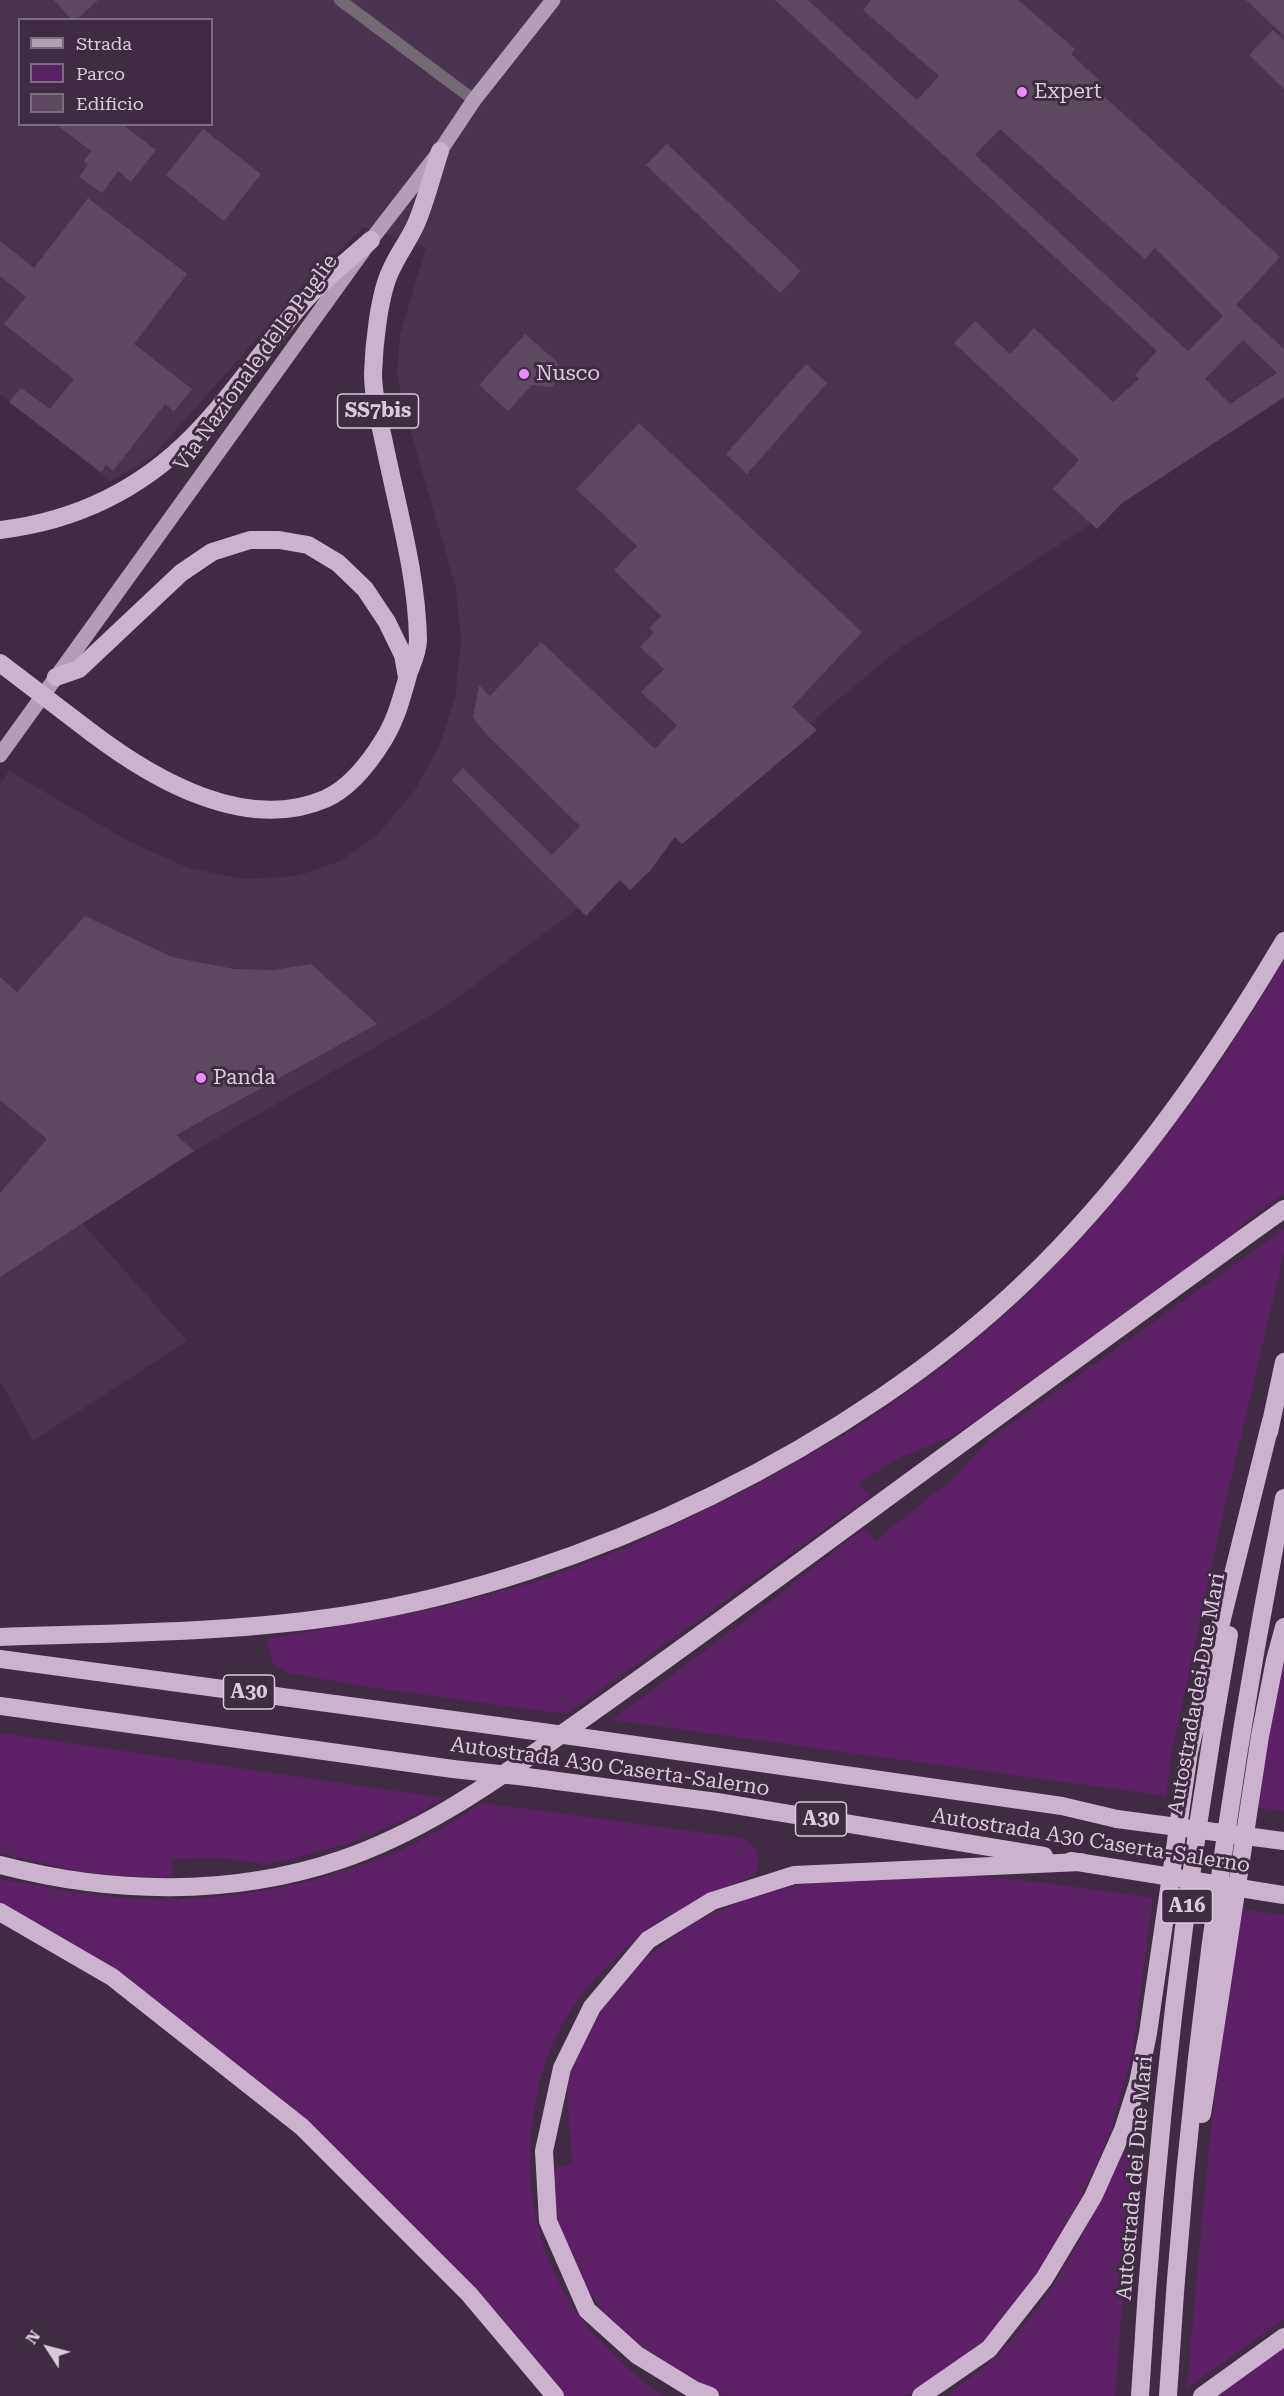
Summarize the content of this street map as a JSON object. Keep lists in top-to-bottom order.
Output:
{
  "streets": {
    "highway": [
      "SS7bis",
      "A30",
      "Autostrada dei Due Mari",
      "Autostrada A30 Caserta-Salerno",
      "A16"
    ],
    "main road": ["Via Nazionale delle Puglie"]
  },
  "crossings": [
    ["Via Nazionale delle Puglie", "SS7bis"]
  ],
  "places": ["Expert", "Nusco", "Panda"],
  "legend": ["Strada", "Parco", "Edificio"],
  "north": "top left"
}
